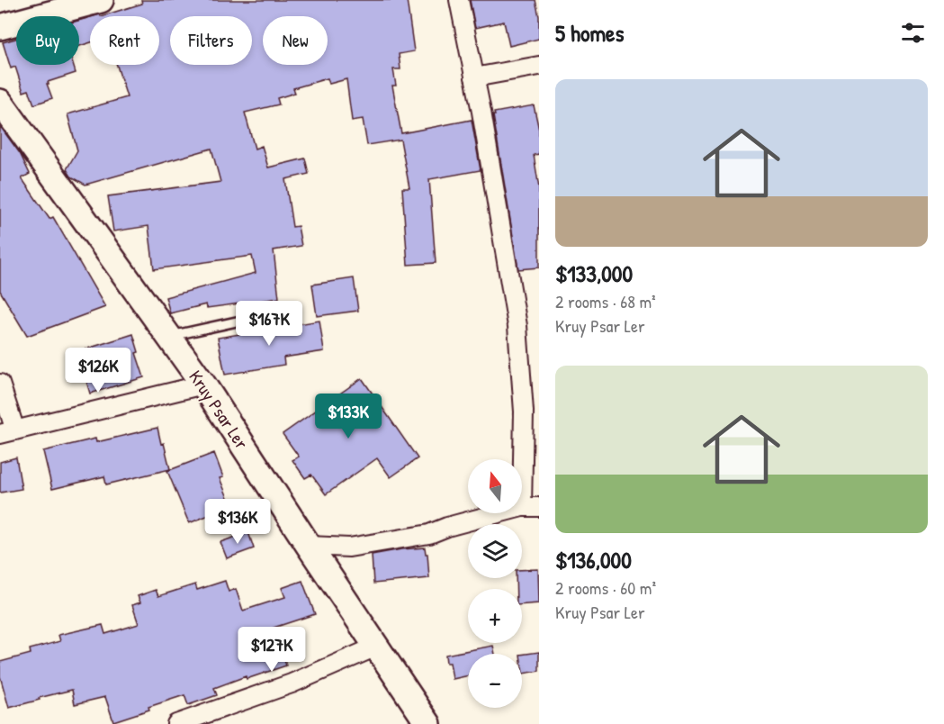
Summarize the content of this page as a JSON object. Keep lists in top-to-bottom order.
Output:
{
  "streets": {
    "street": ["Kruy Psar Ler"]
  },
  "north": "top",
  "page": {
    "heading": "5 homes",
    "chip": [
      "Buy",
      "Rent",
      "Filters",
      "New"
    ],
    "list": [
      {
        "name": "$133,000",
        "note": "2 rooms · 68 m² · Kruy Psar Ler"
      },
      {
        "name": "$136,000",
        "note": "2 rooms · 60 m² · Kruy Psar Ler"
      }
    ],
    "price": [
      "$167K",
      "$126K",
      "$133K",
      "$136K",
      "$127K"
    ],
    "map_buttons": ["+", "−"]
  }
}
